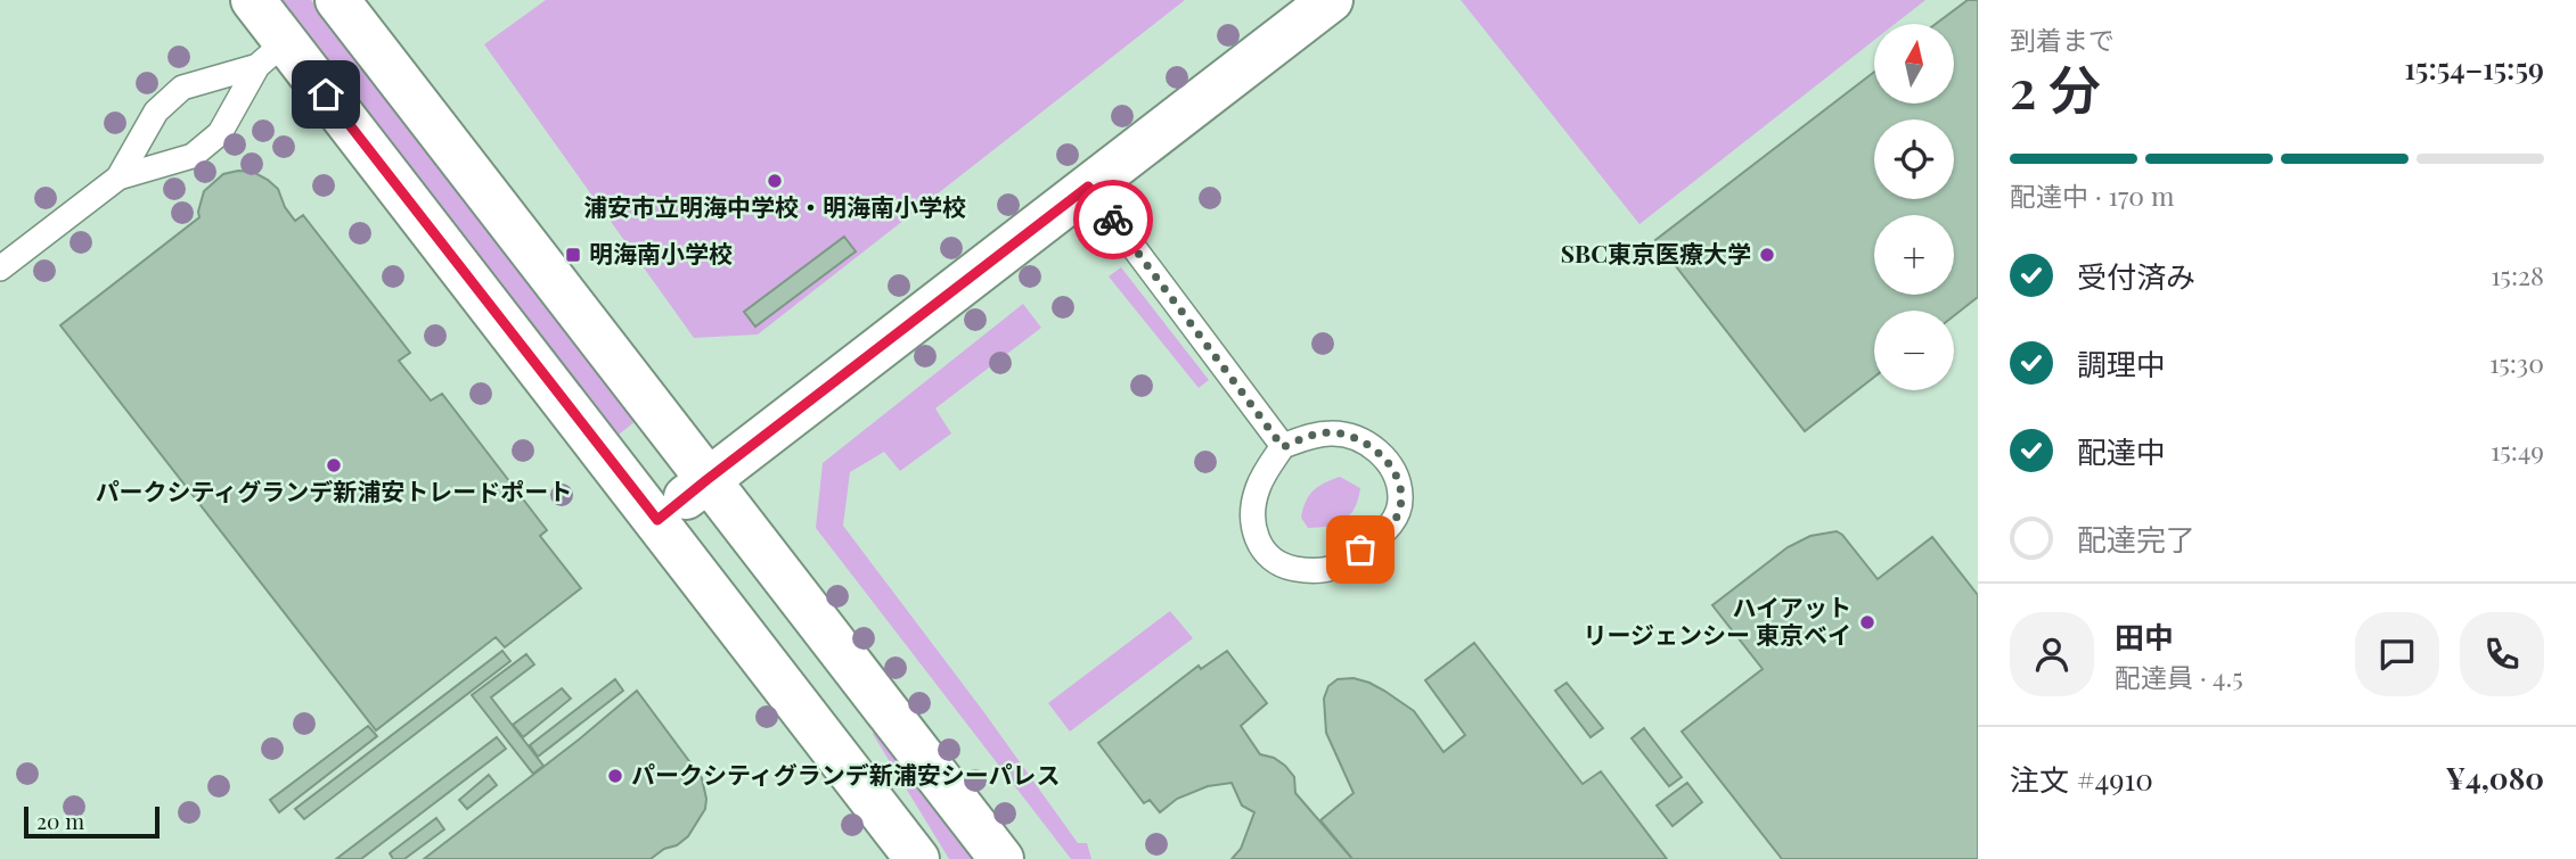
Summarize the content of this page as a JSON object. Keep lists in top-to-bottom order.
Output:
{
  "places": {
    "other": [
      "浦安市立明海中学校・明海南小学校",
      "SBC東京医療大学",
      "パークシティグランデ新浦安トレードポート",
      "ハイアット リージェンシー 東京ベイ",
      "パークシティグランデ新浦安シーパレス"
    ],
    "transit": ["明海南小学校"]
  },
  "scale_bar": "20 m",
  "north": "top",
  "page": {
    "heading": ["2 分", "到着まで", "15:54–15:59"],
    "panel": [
      "田中",
      "配達員 · 4.5",
      "注文 #4910",
      "¥4,080"
    ],
    "map_buttons": ["+", "−"],
    "bar": "配達中 · 170 m",
    "list": [
      ["受付済み", "15:28"],
      ["調理中", "15:30"],
      ["配達中", "15:49"],
      "配達完了"
    ],
    "scale": "20 m"
  }
}
